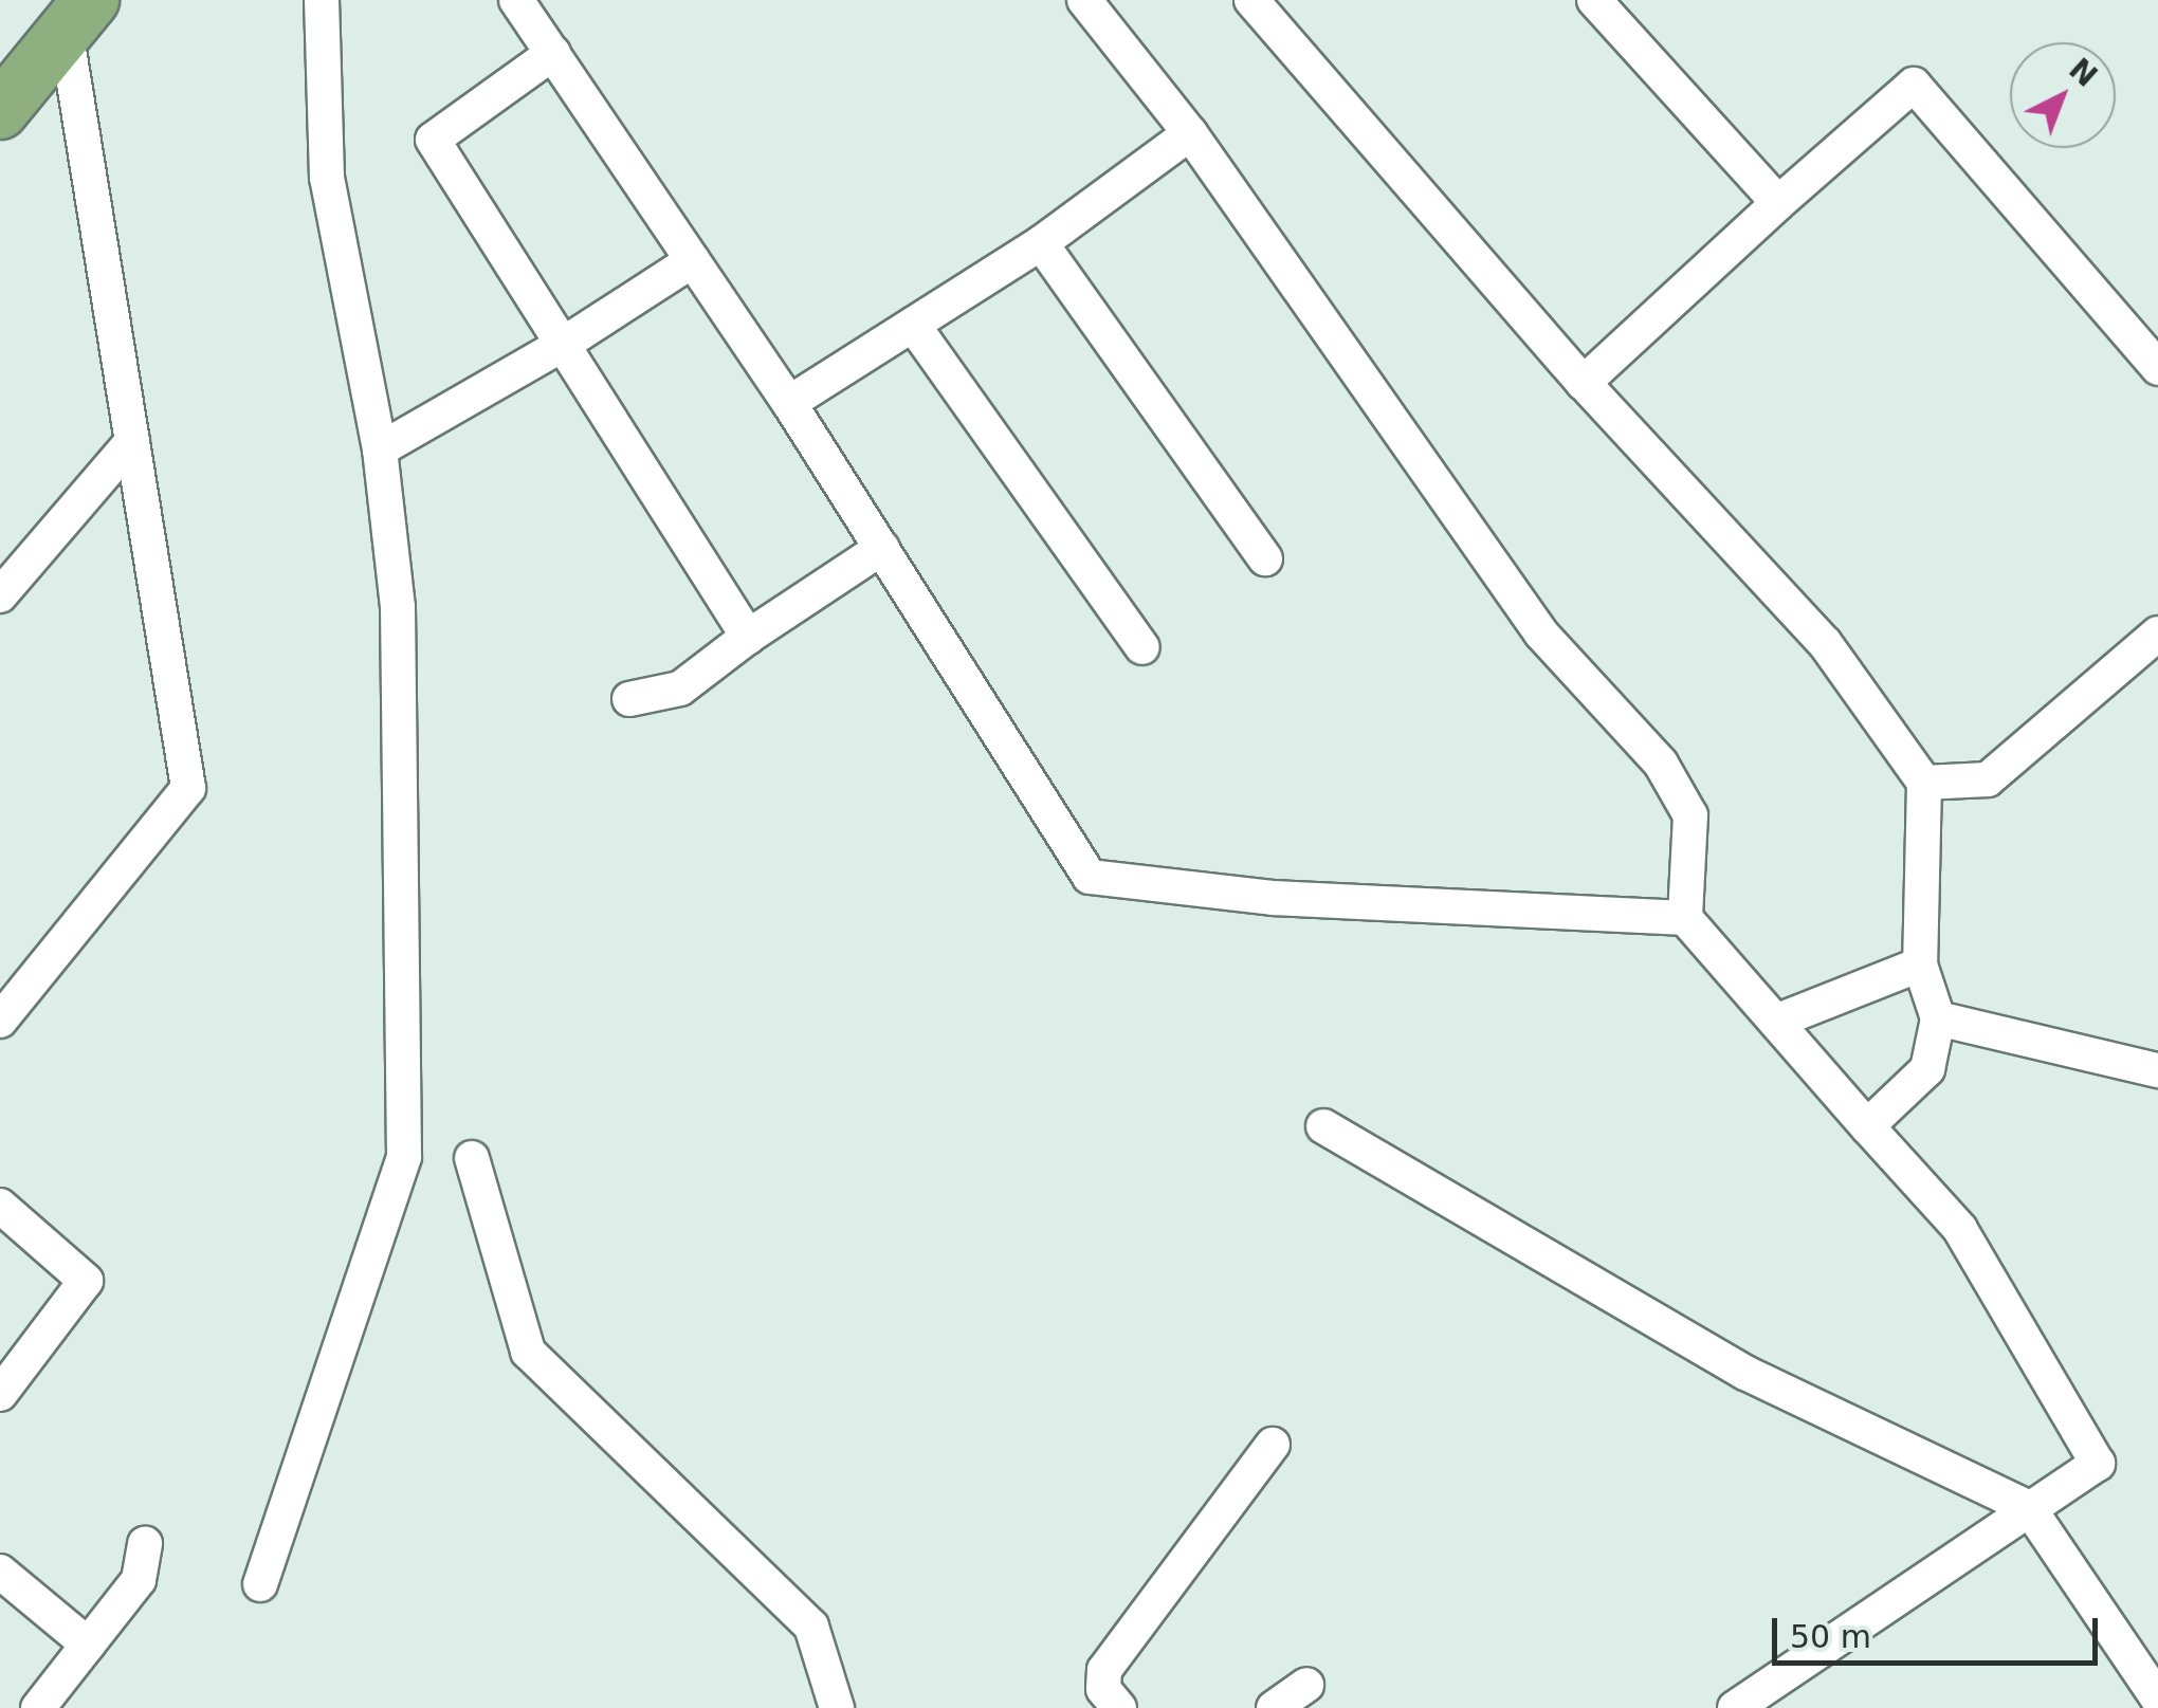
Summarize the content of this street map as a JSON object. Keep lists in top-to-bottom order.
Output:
{
  "scale_bar": "50 m",
  "north": "top right"
}
